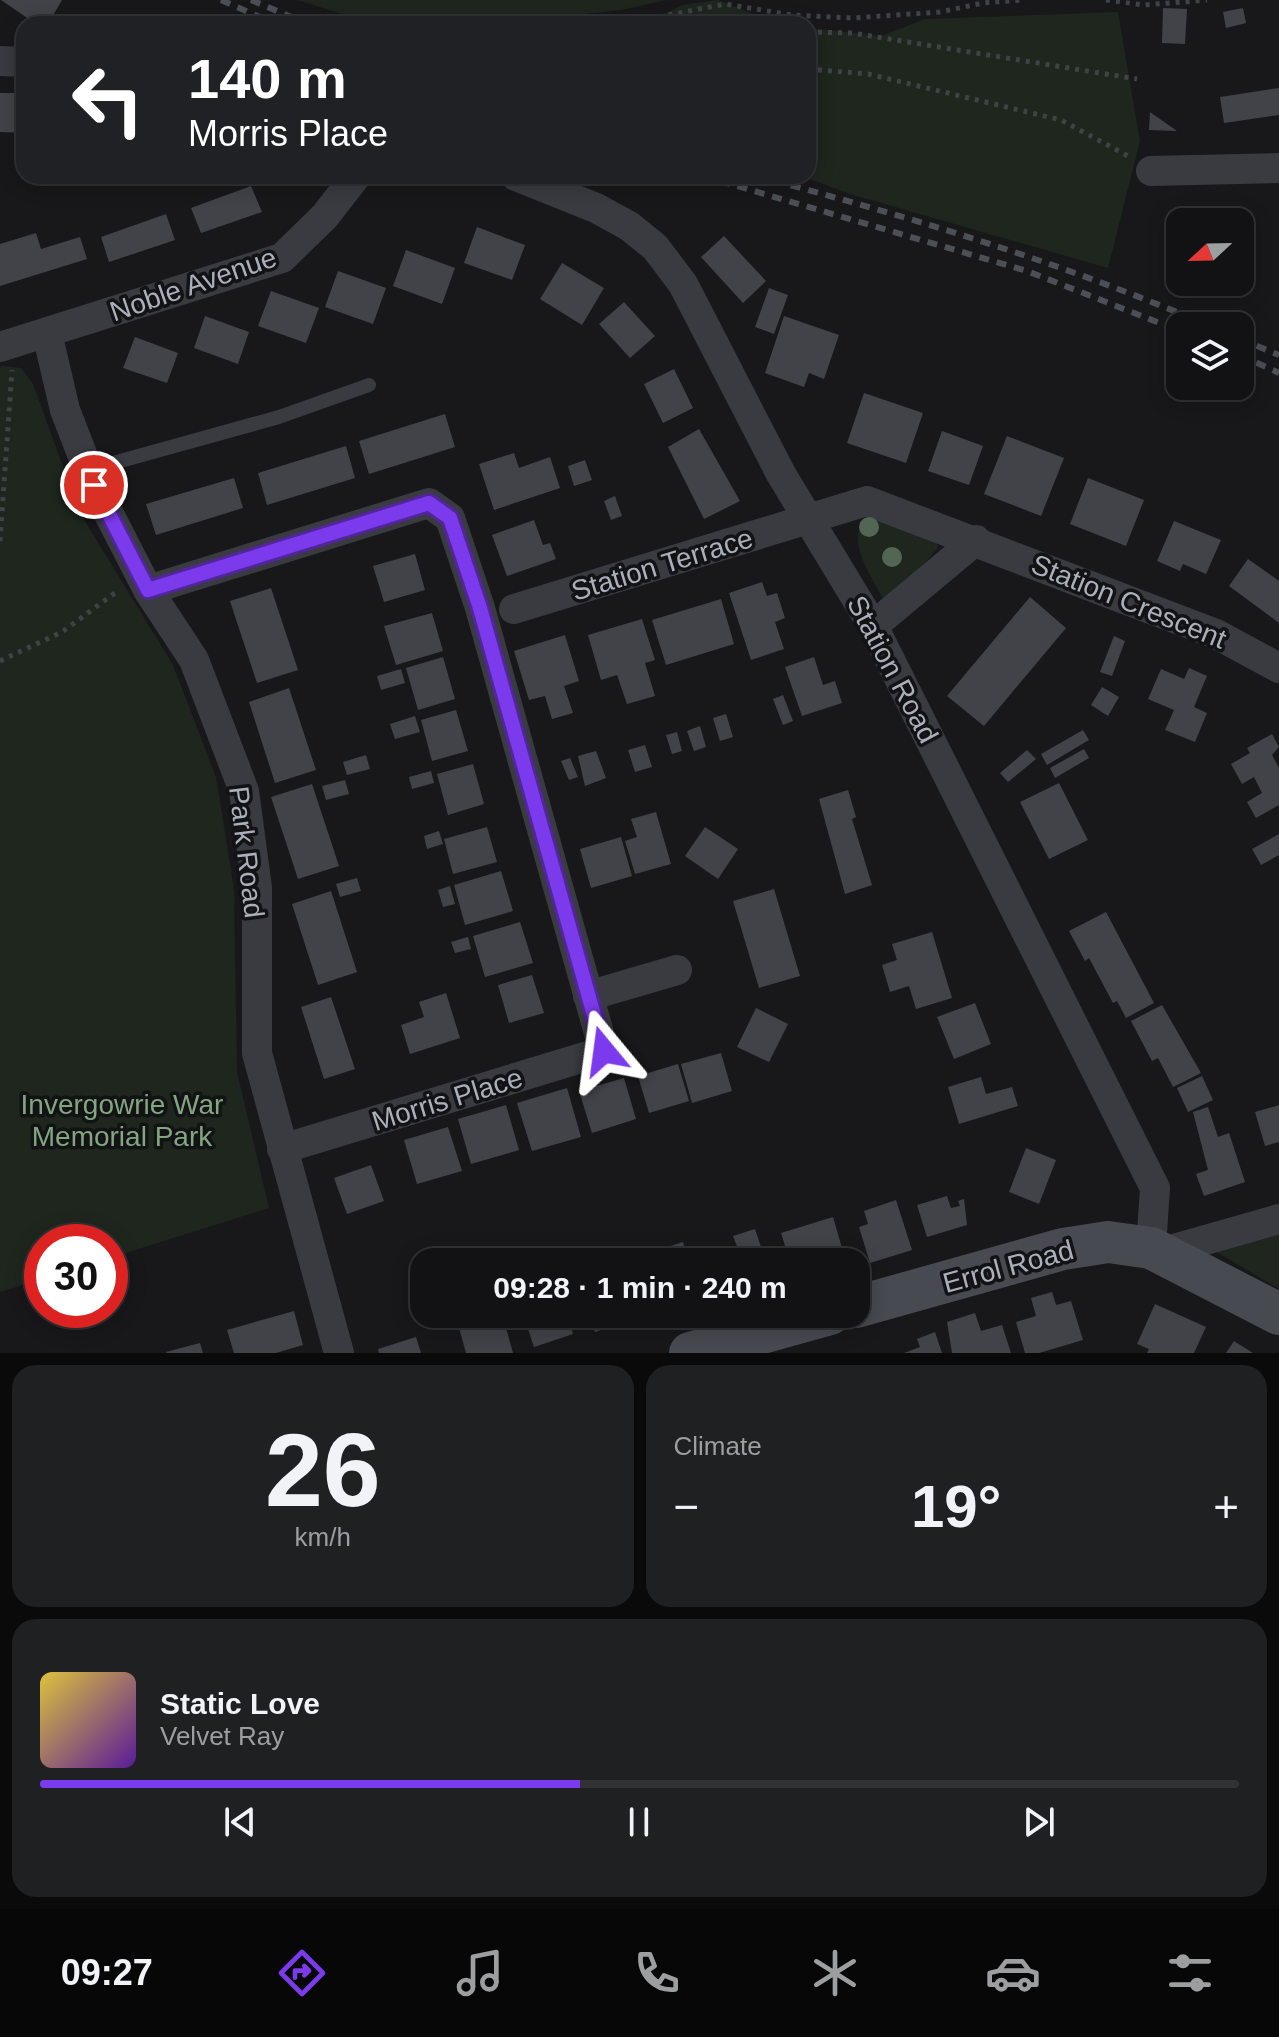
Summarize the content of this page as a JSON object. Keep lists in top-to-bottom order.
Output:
{
  "streets": {
    "street": [
      "Noble Avenue",
      "Station Terrace",
      "Station Crescent",
      "Station Road",
      "Park Road",
      "Morris Place",
      "Errol Road"
    ]
  },
  "crossings": [
    ["Noble Avenue", "Park Road"],
    ["Station Terrace", "Station Crescent"],
    ["Station Terrace", "Station Road"],
    ["Station Crescent", "Station Road"],
    ["Station Road", "Errol Road"],
    ["Park Road", "Morris Place"]
  ],
  "parks": ["Invergowrie War Memorial Park"],
  "north": "left",
  "page": {
    "turn": ["140 m", "Morris Place"],
    "limit": "30",
    "trip": "09:28 · 1 min · 240 m",
    "tile": [
      ["26", "km/h"],
      "Climate"
    ],
    "heat": ["−", "19°", "+"],
    "song": ["Static Love", "Velvet Ray"],
    "tabs": "09:27"
  }
}
